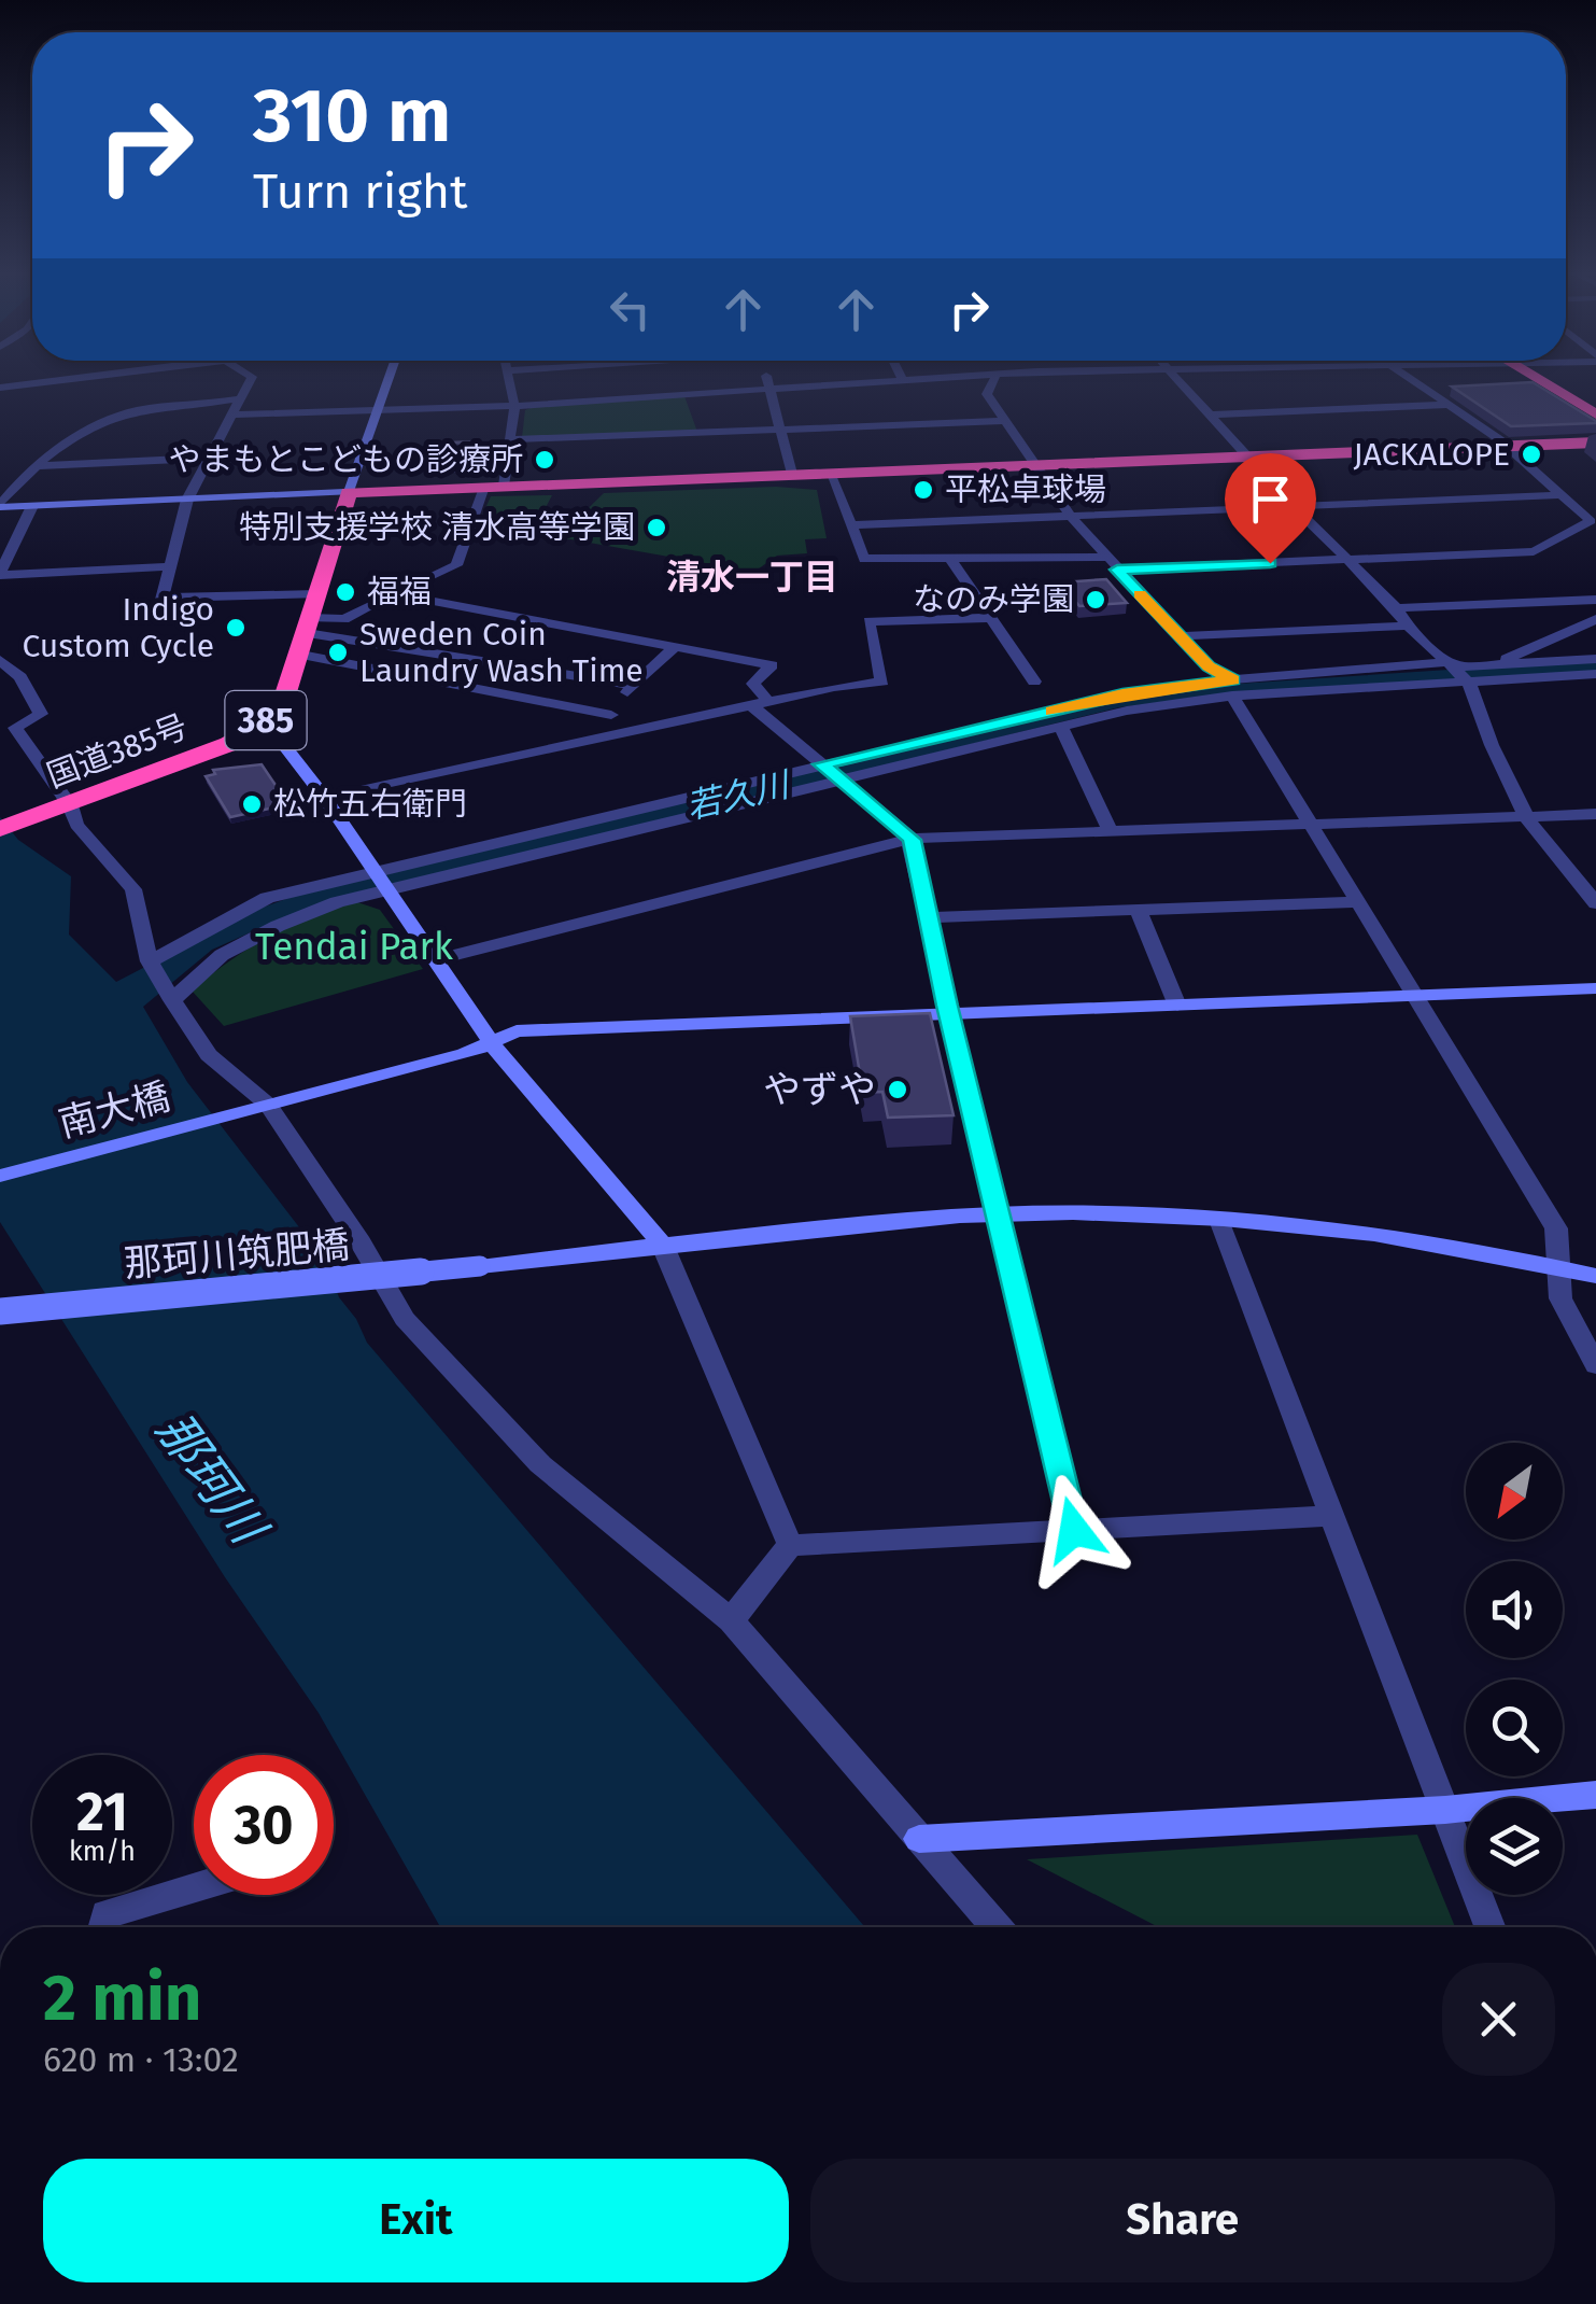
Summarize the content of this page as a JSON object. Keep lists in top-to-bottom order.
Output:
{
  "streets": {
    "highway": ["385", "国道385号"],
    "street": ["南大橋", "那珂川筑肥橋"]
  },
  "districts": ["清水一丁目"],
  "water": ["若久川", "那珂川"],
  "parks": ["Tendai Park"],
  "places": [
    "JACKALOPE",
    "やまもとこどもの診療所",
    "平松卓球場",
    "特別支援学校 清水高等学園",
    "福福",
    "なのみ学園",
    "Indigo Custom Cycle",
    "Sweden Coin Laundry Wash Time",
    "松竹五右衛門",
    "やずや"
  ],
  "north": "bottom left",
  "page": {
    "turn": ["310 m", "Turn right"],
    "speed": "21 km/h",
    "limit": "30",
    "heading": ["2 min", "620 m · 13:02"],
    "buttons": ["Exit", "Share"]
  }
}
